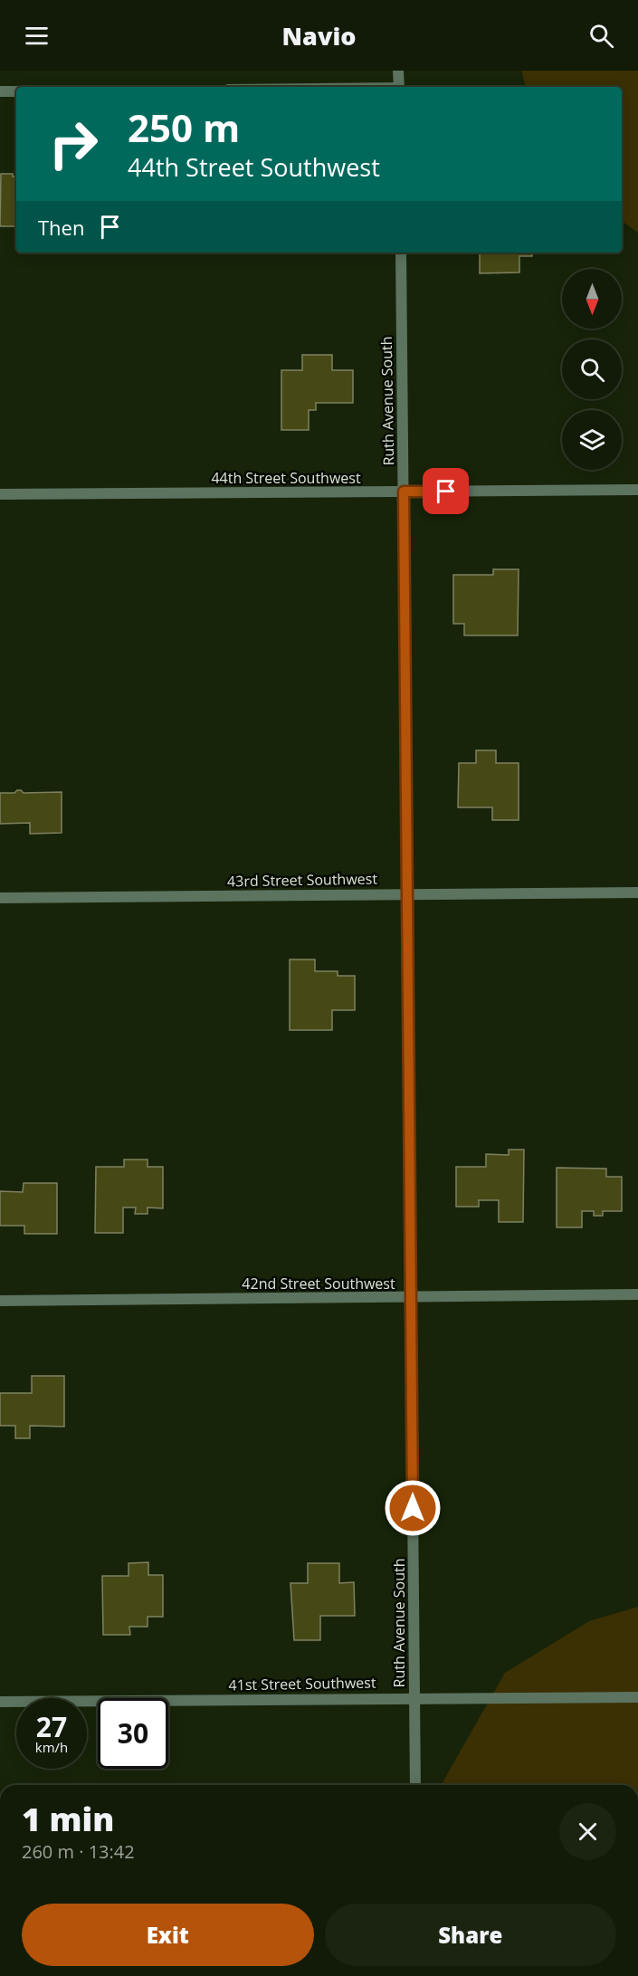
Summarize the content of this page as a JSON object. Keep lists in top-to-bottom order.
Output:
{
  "streets": {
    "street": [
      "Ruth Avenue South",
      "44th Street Southwest",
      "43rd Street Southwest",
      "42nd Street Southwest",
      "41st Street Southwest"
    ]
  },
  "crossings": [
    ["Ruth Avenue South", "44th Street Southwest"],
    ["Ruth Avenue South", "43rd Street Southwest"],
    ["Ruth Avenue South", "42nd Street Southwest"],
    ["Ruth Avenue South", "41st Street Southwest"]
  ],
  "north": "bottom",
  "page": {
    "header": "Navio",
    "turn": ["250 m", "44th Street Southwest"],
    "then": "Then",
    "speed": "27 km/h",
    "limit": "30",
    "heading": ["1 min", "260 m · 13:42"],
    "buttons": ["Exit", "Share"]
  }
}
